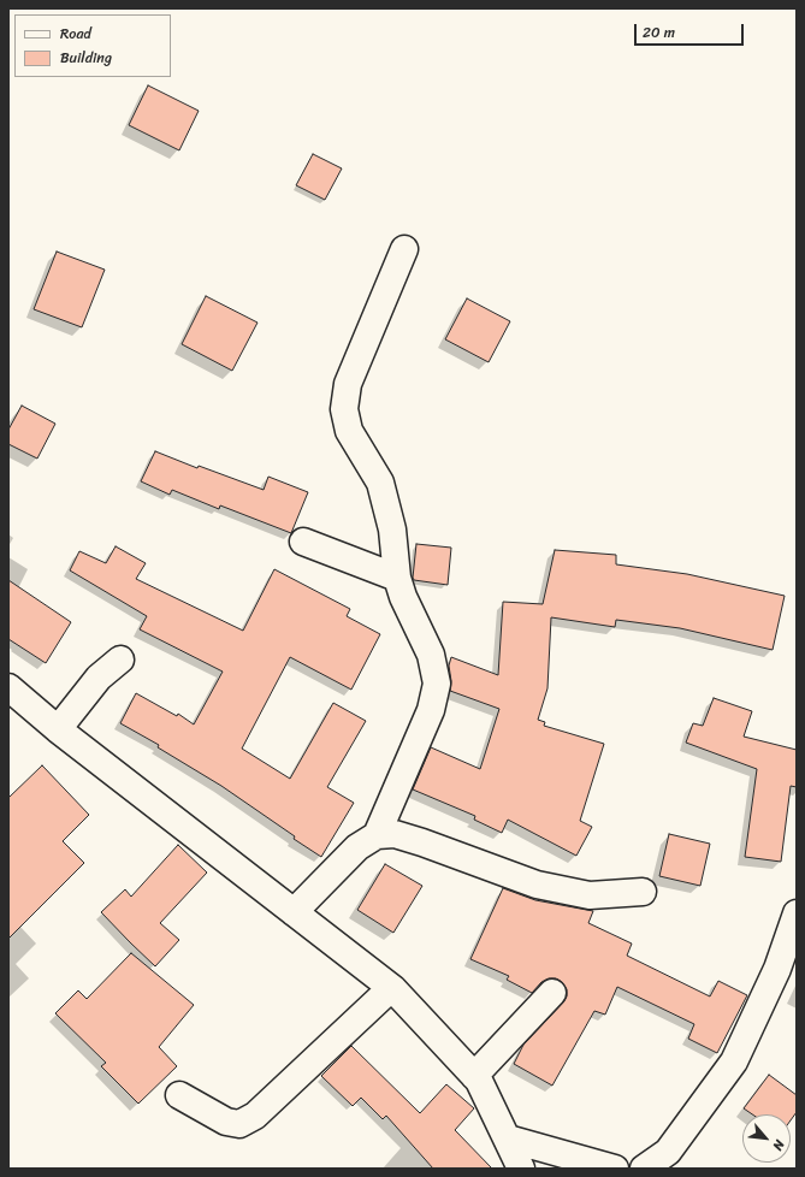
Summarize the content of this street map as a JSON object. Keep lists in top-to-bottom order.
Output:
{
  "legend": ["Road", "Building"],
  "scale_bar": "20 m",
  "north": "bottom right"
}
